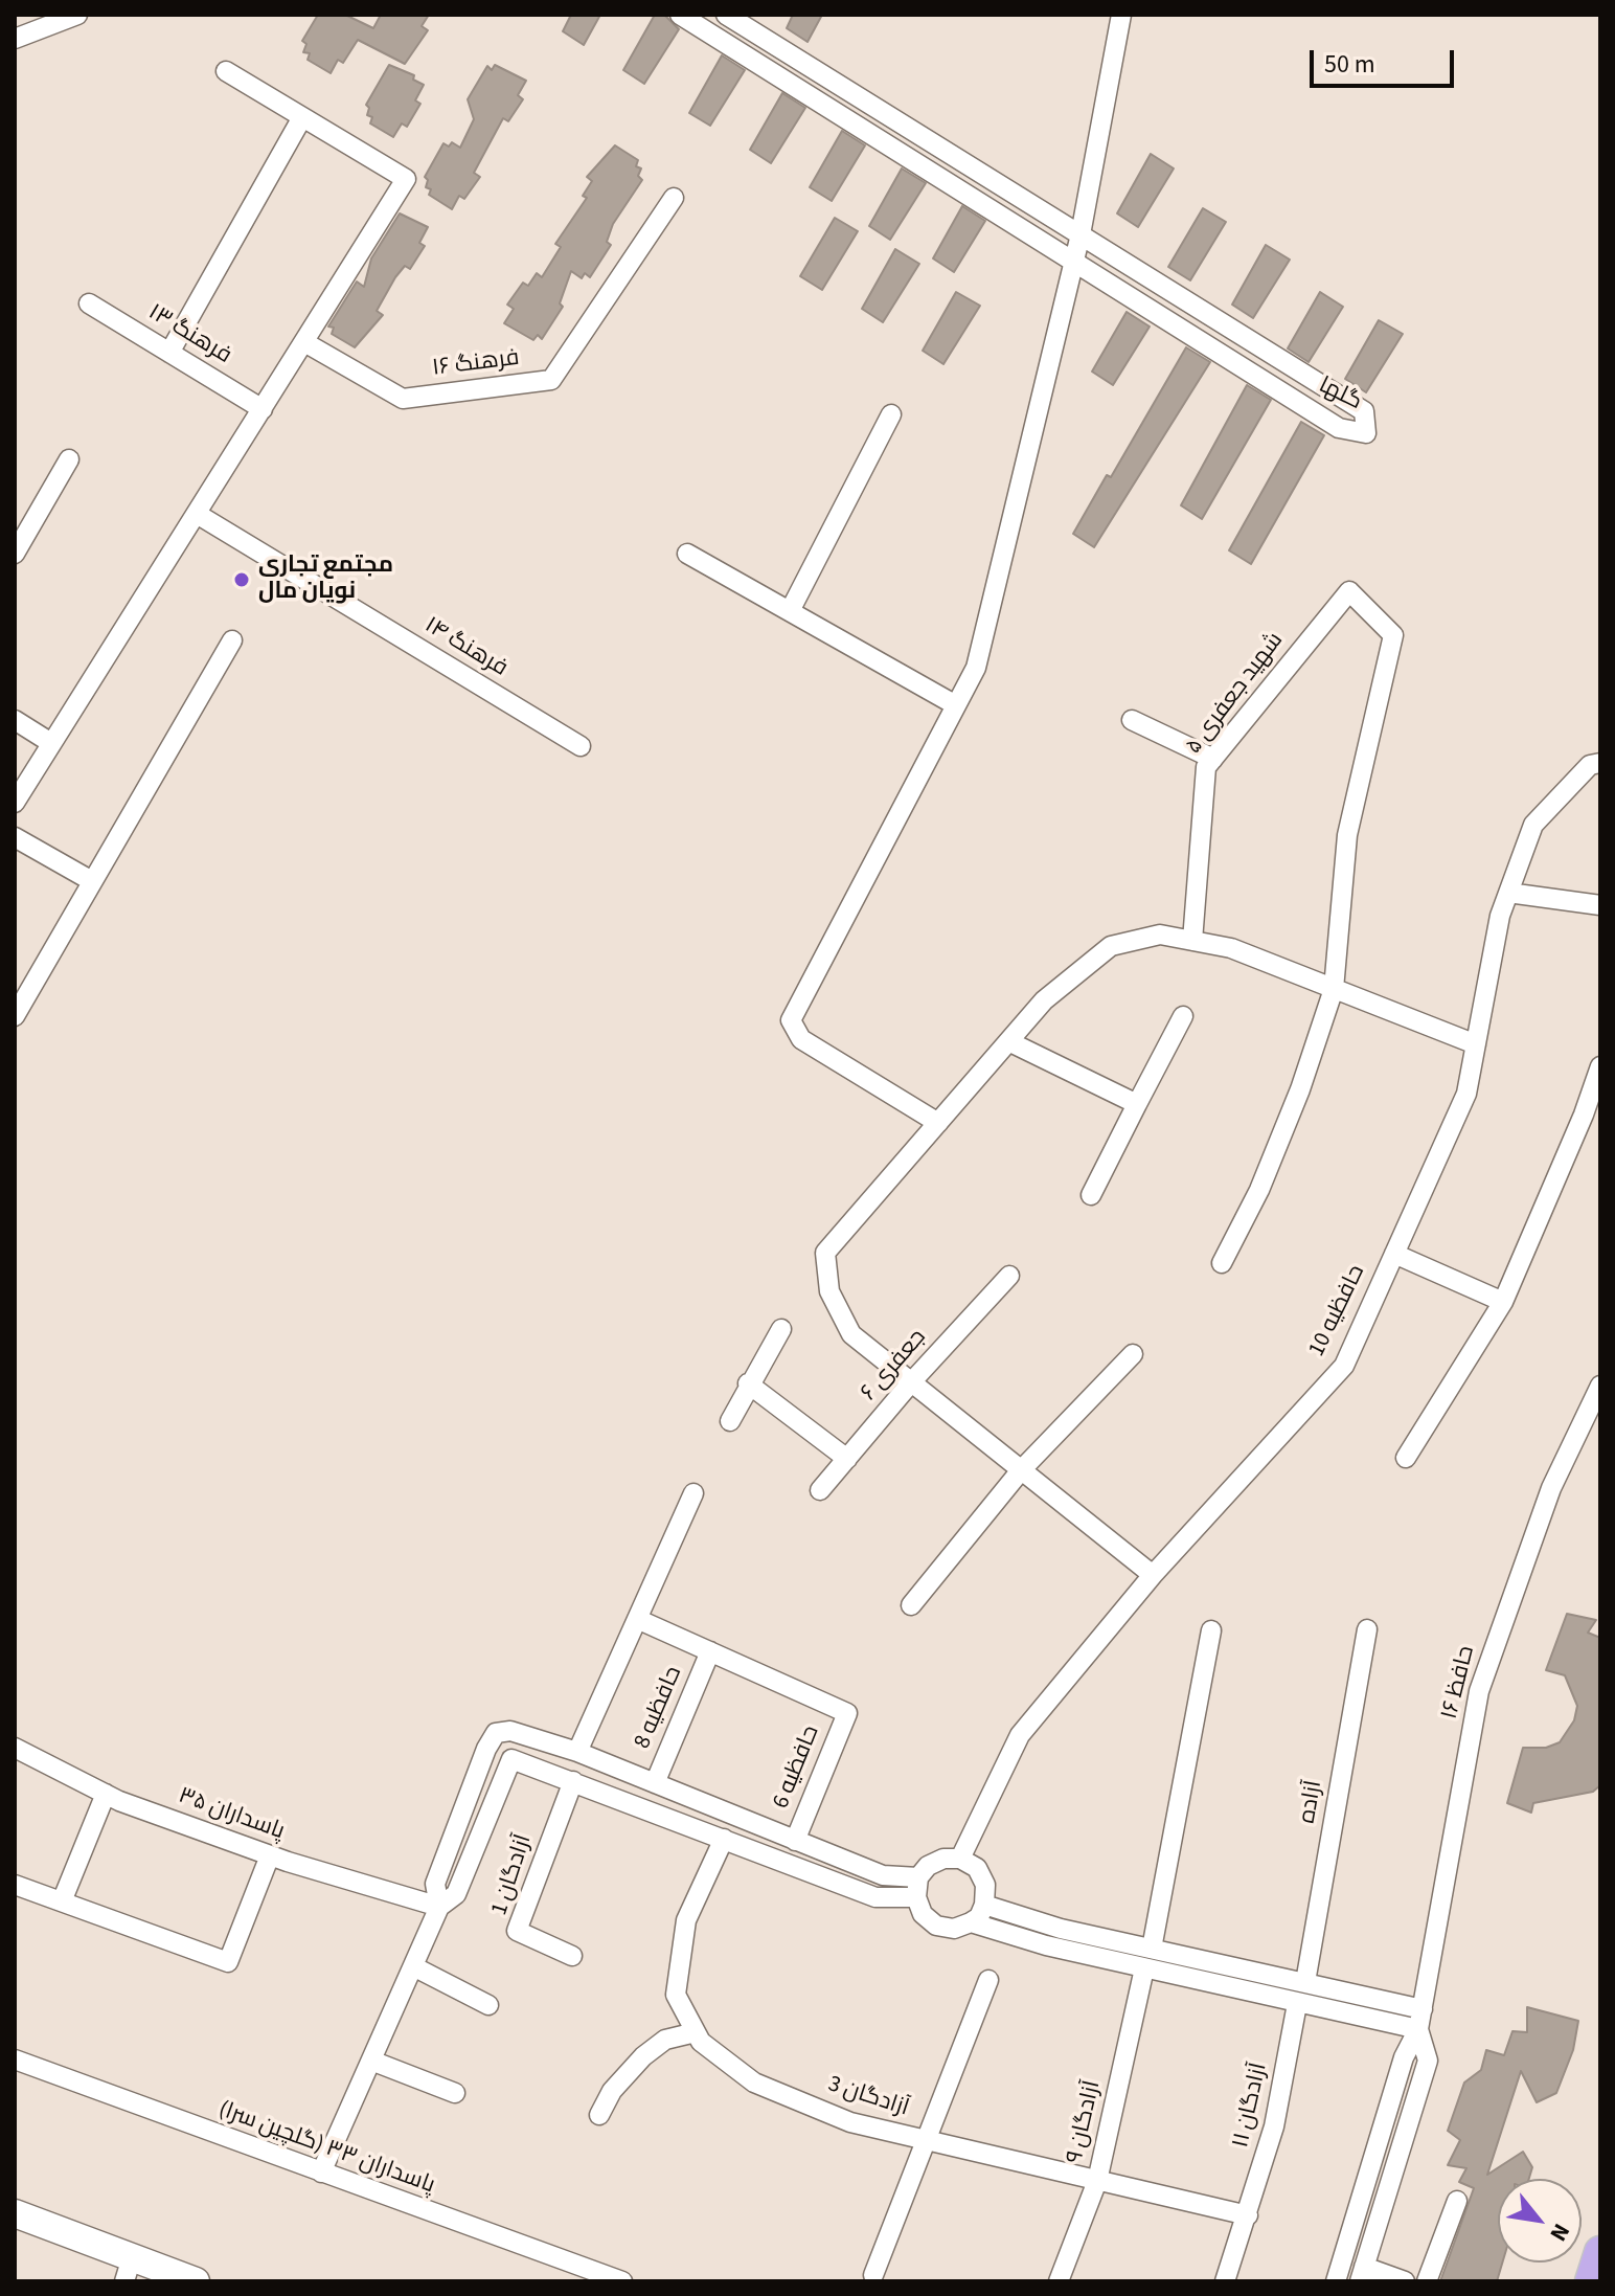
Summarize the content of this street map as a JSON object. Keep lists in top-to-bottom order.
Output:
{
  "streets": {
    "street": [
      "فرهنگ ۱۳",
      "فرهنگ ۱۶",
      "گلها",
      "فرهنگ ۱۴",
      "شهید جعفری ۵",
      "حافظیه 10",
      "جعفری ۶",
      "حافظ ۱۶",
      "حافظیه 8",
      "حافظیه 6",
      "آزاده",
      "پاسداران ۳۵",
      "آزادگان 1",
      "آزادگان 3",
      "آزادگان ۱۱",
      "آزادگان ۹",
      "پاسداران ۳۳ (گلچین سرا)"
    ]
  },
  "crossings": [
    ["حافظیه 8", "حافظیه 6"],
    ["آزادگان 3", "آزادگان ۱۱"],
    ["آزادگان 3", "آزادگان ۹"]
  ],
  "places": ["مجتمع تجاری نویان مال"],
  "scale_bar": "50 m",
  "north": "bottom right"
}
